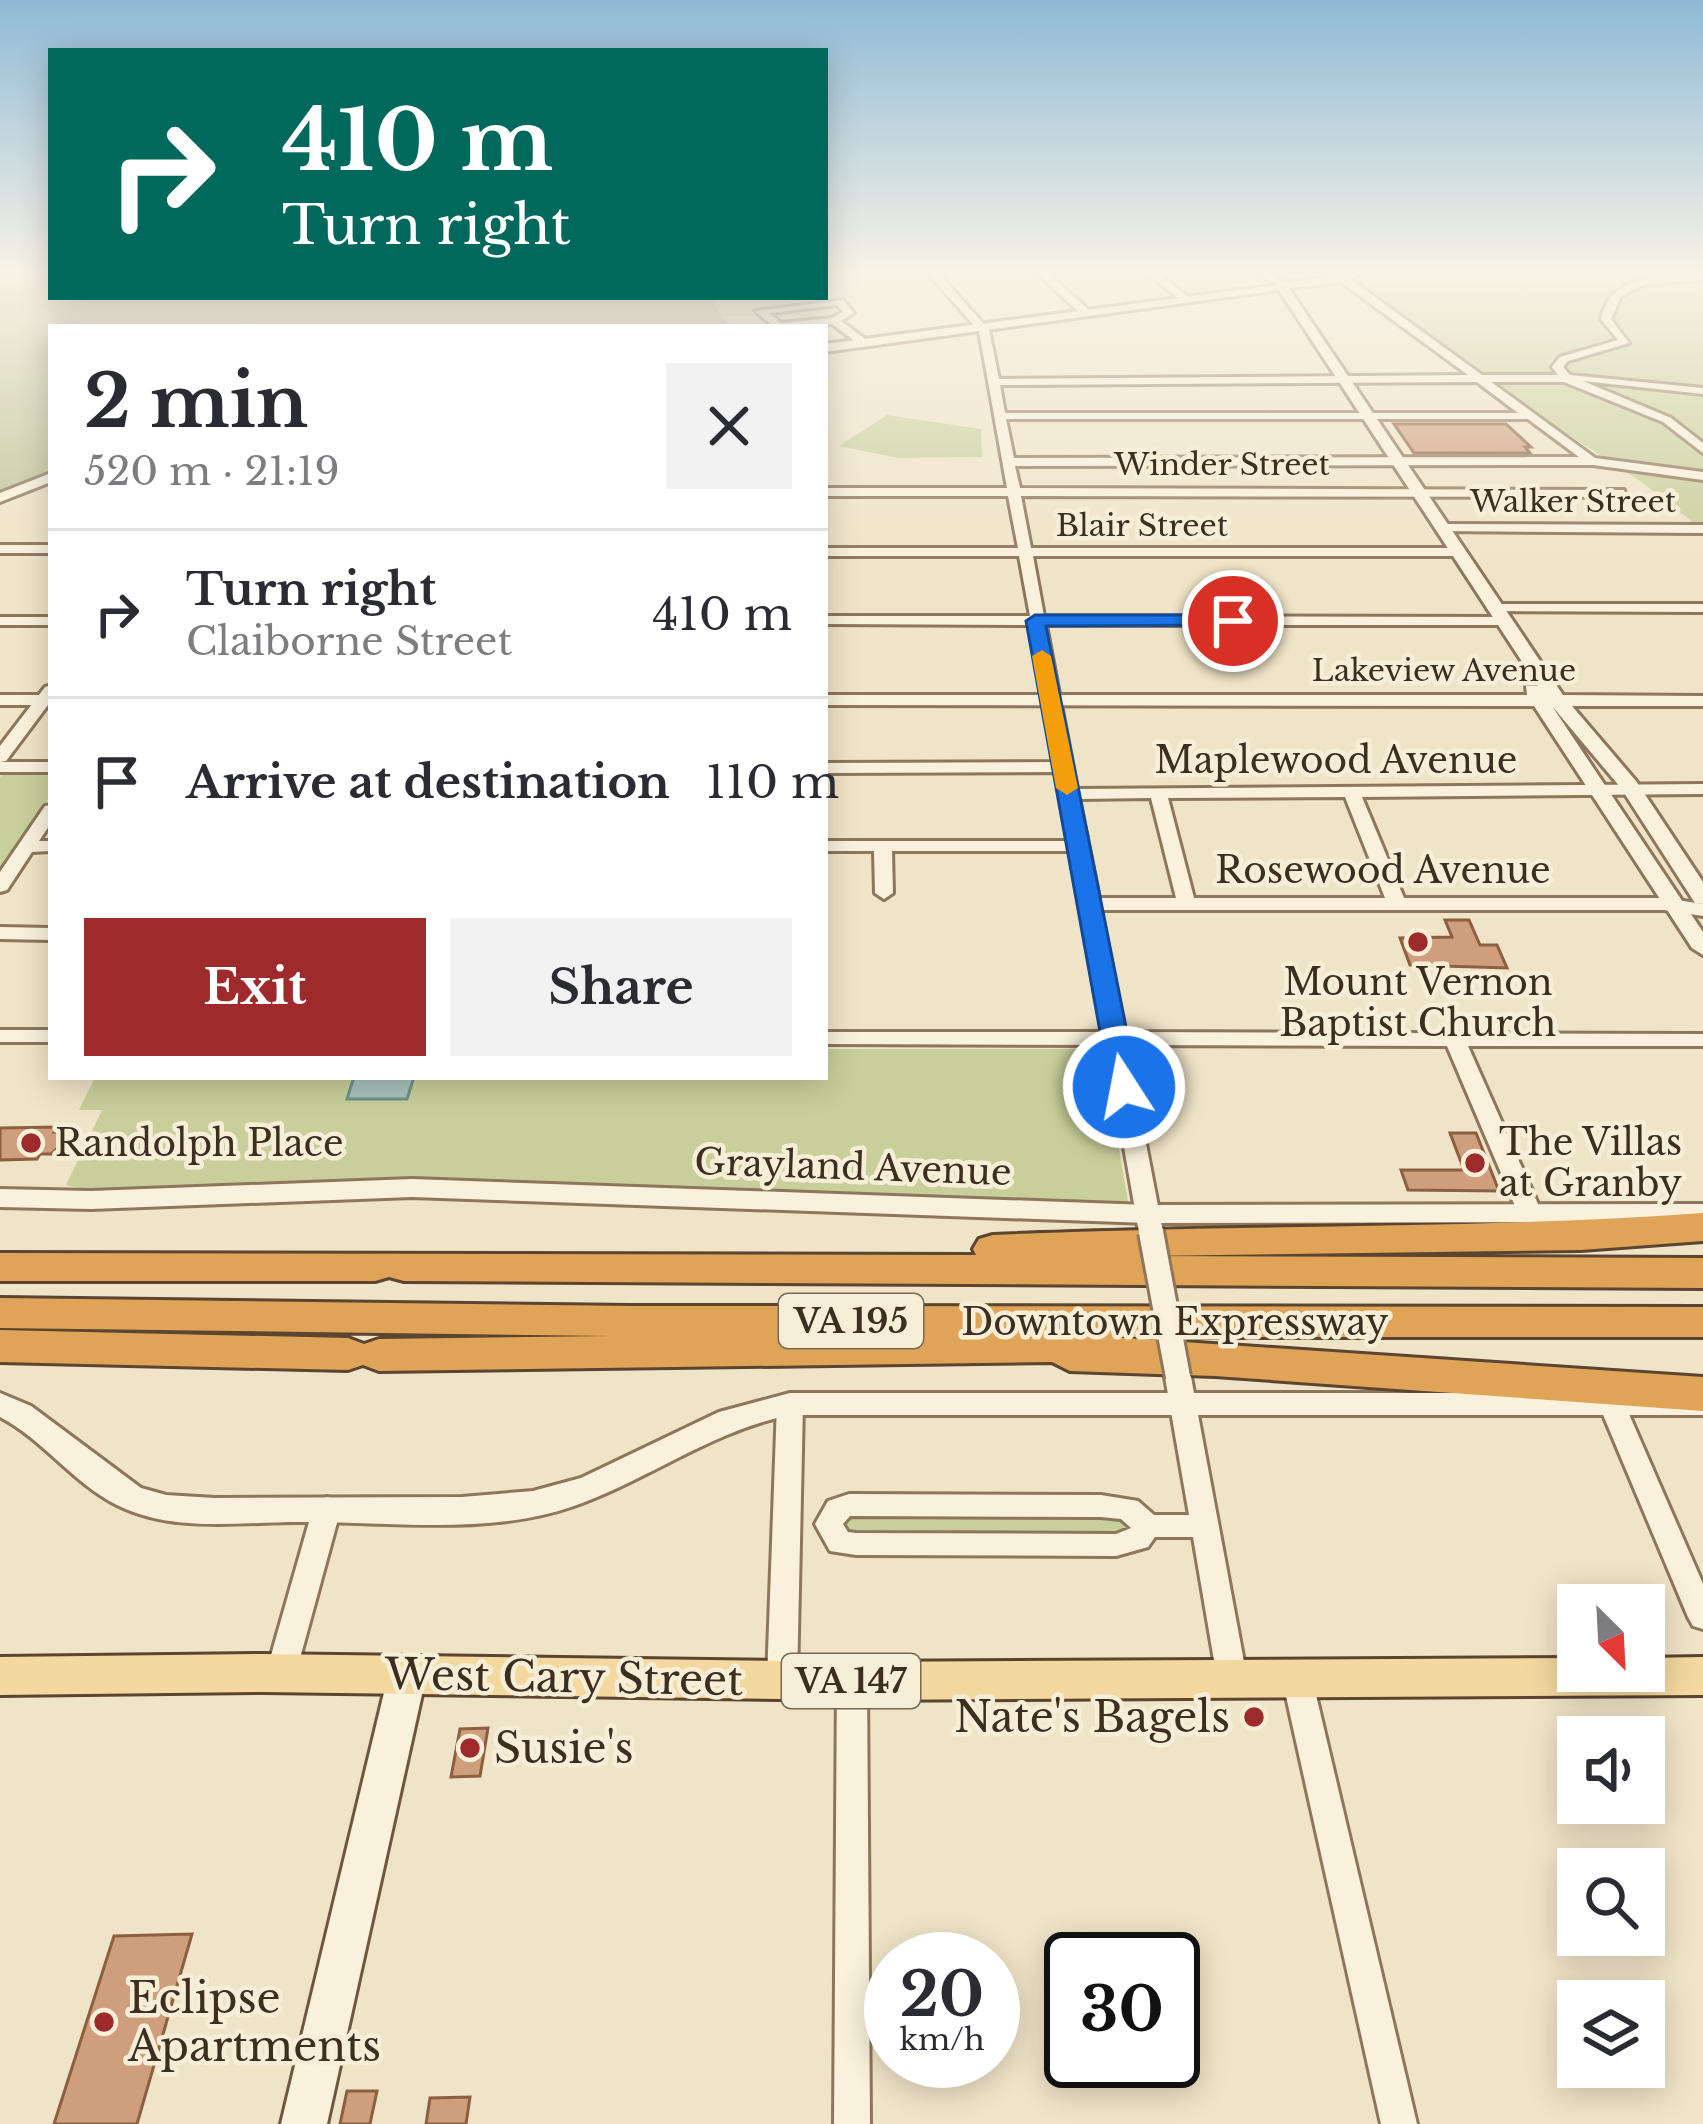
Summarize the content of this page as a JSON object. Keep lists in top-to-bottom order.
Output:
{
  "streets": {
    "highway": ["VA 195", "Downtown Expressway"],
    "main road": ["West Cary Street", "VA 147"],
    "street": [
      "Winder Street",
      "Walker Street",
      "Blair Street",
      "Lakeview Avenue",
      "Maplewood Avenue",
      "Rosewood Avenue",
      "Grayland Avenue"
    ]
  },
  "places": [
    "Mount Vernon Baptist Church",
    "Randolph Place",
    "The Villas at Granby",
    "Nate's Bagels",
    "Susie's",
    "Eclipse Apartments"
  ],
  "north": "bottom right",
  "page": {
    "turn": ["410 m", "Turn right"],
    "heading": ["2 min", "520 m · 21:19"],
    "list": [
      {
        "name": "Turn right",
        "note": "Claiborne Street",
        "value": "410 m"
      },
      {
        "name": "Arrive at destination",
        "value": "110 m"
      }
    ],
    "buttons": ["Exit", "Share"],
    "speed": "20 km/h",
    "limit": "30"
  }
}
